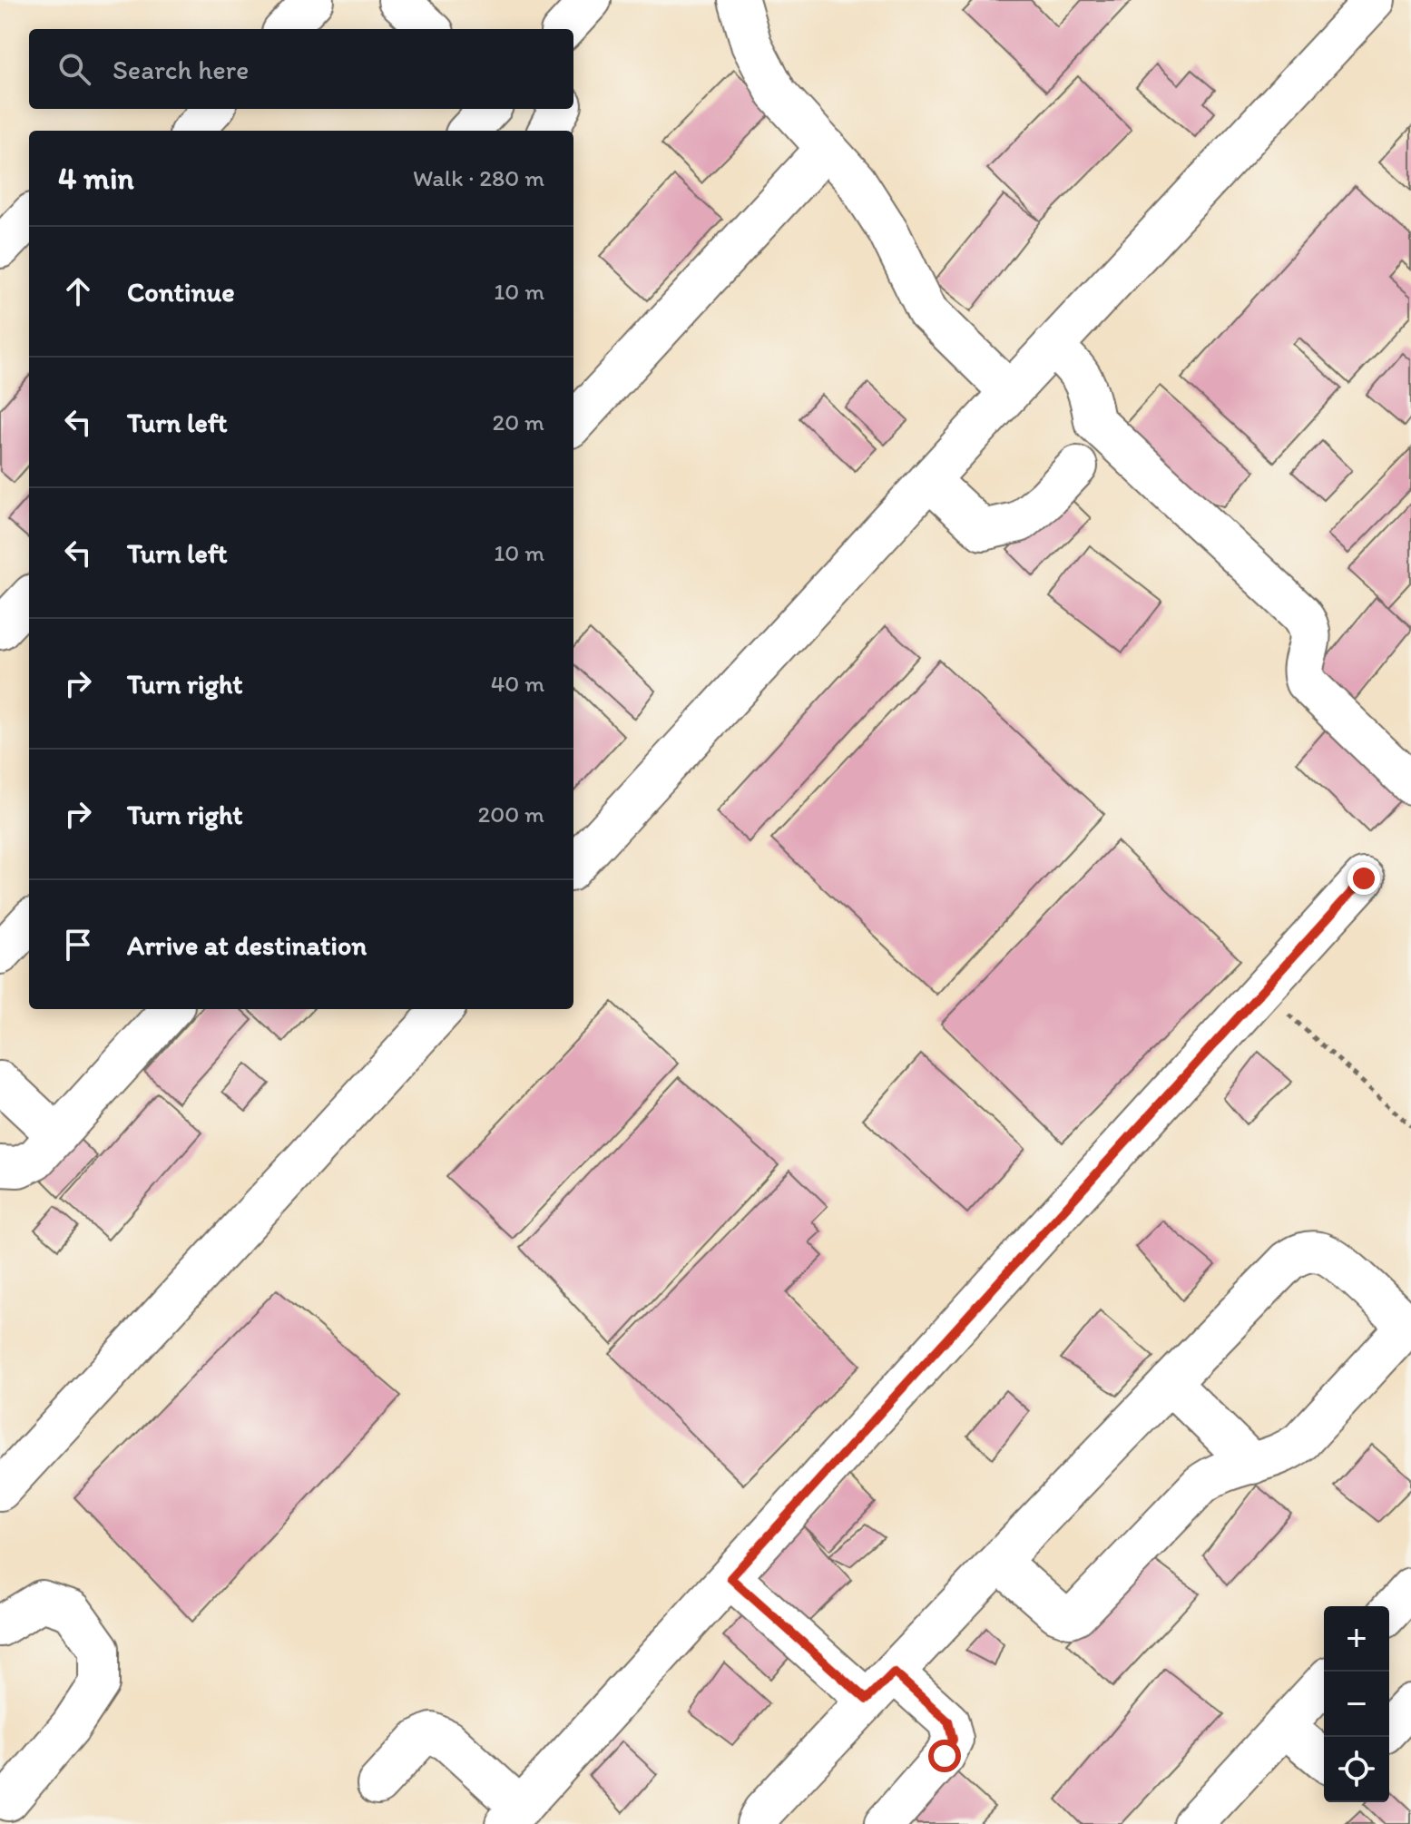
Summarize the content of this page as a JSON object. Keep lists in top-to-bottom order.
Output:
{
  "page": {
    "search": "Search here",
    "heading": ["4 min", "Walk · 280 m"],
    "list": [
      ["Continue", "10 m"],
      ["Turn left", "20 m"],
      ["Turn left", "10 m"],
      ["Turn right", "40 m"],
      ["Turn right", "200 m"],
      "Arrive at destination"
    ],
    "map_buttons": ["+", "−"]
  }
}
